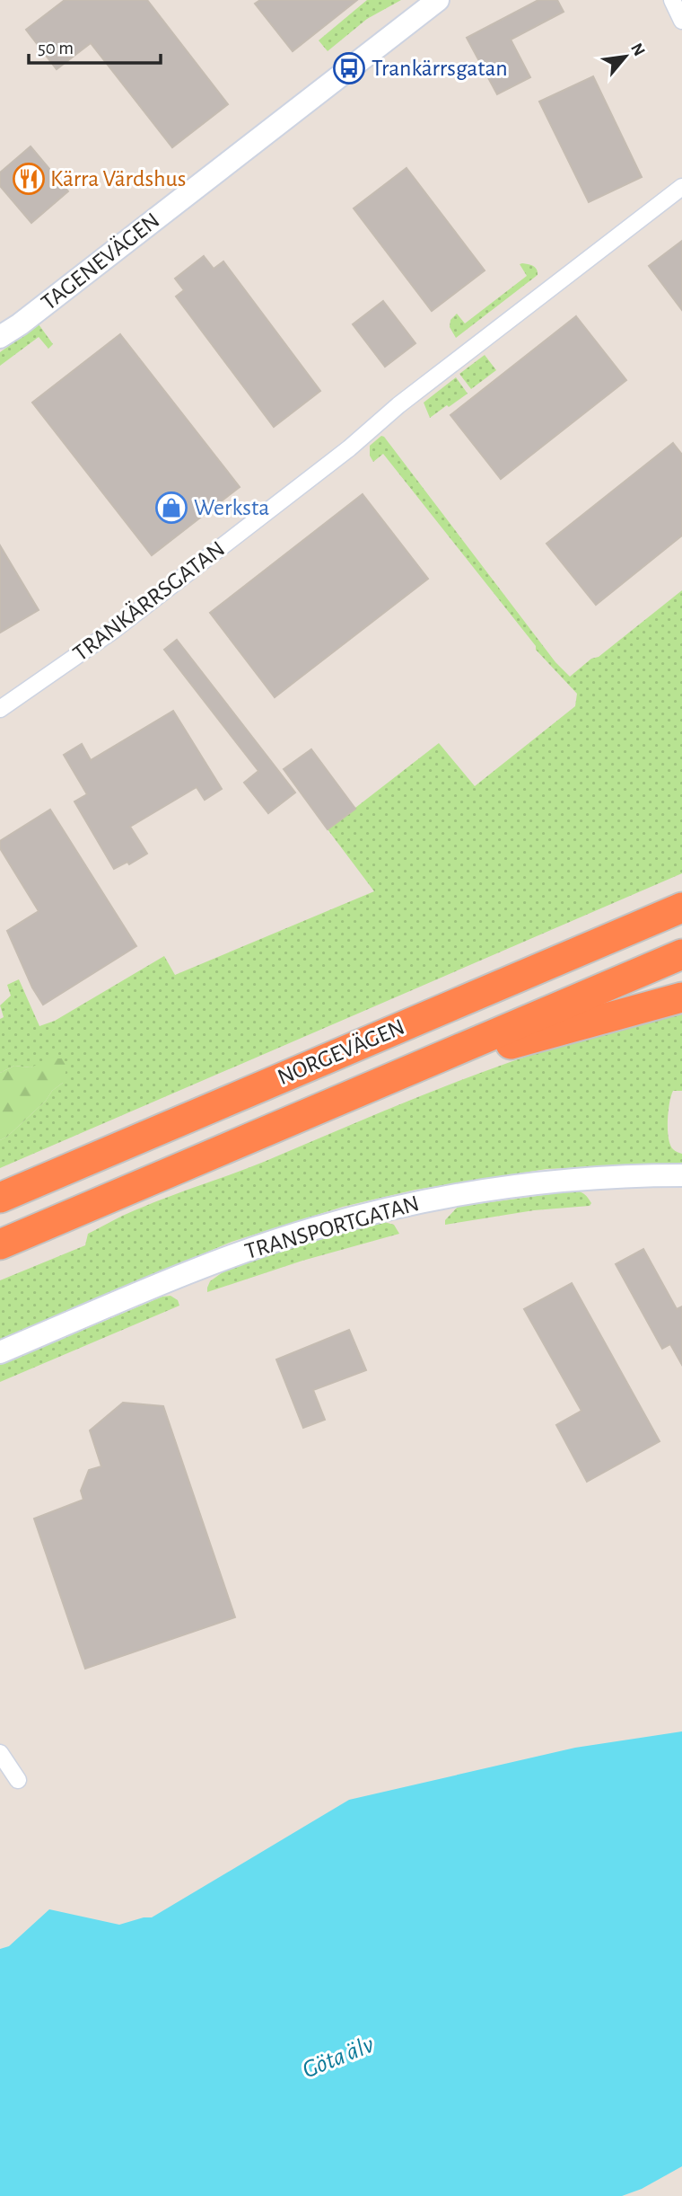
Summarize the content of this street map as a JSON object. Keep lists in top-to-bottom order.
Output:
{
  "streets": {
    "highway": ["NORGEVÄGEN"],
    "street": ["TAGENEVÄGEN", "TRANKÄRRSGATAN", "TRANSPORTGATAN"]
  },
  "water": ["Göta älv"],
  "places": {
    "bus stop": ["Trankärrsgatan"],
    "restaurant": ["Kärra Värdshus"],
    "shop": ["Werksta"]
  },
  "scale_bar": "50 m",
  "north": "top right"
}
